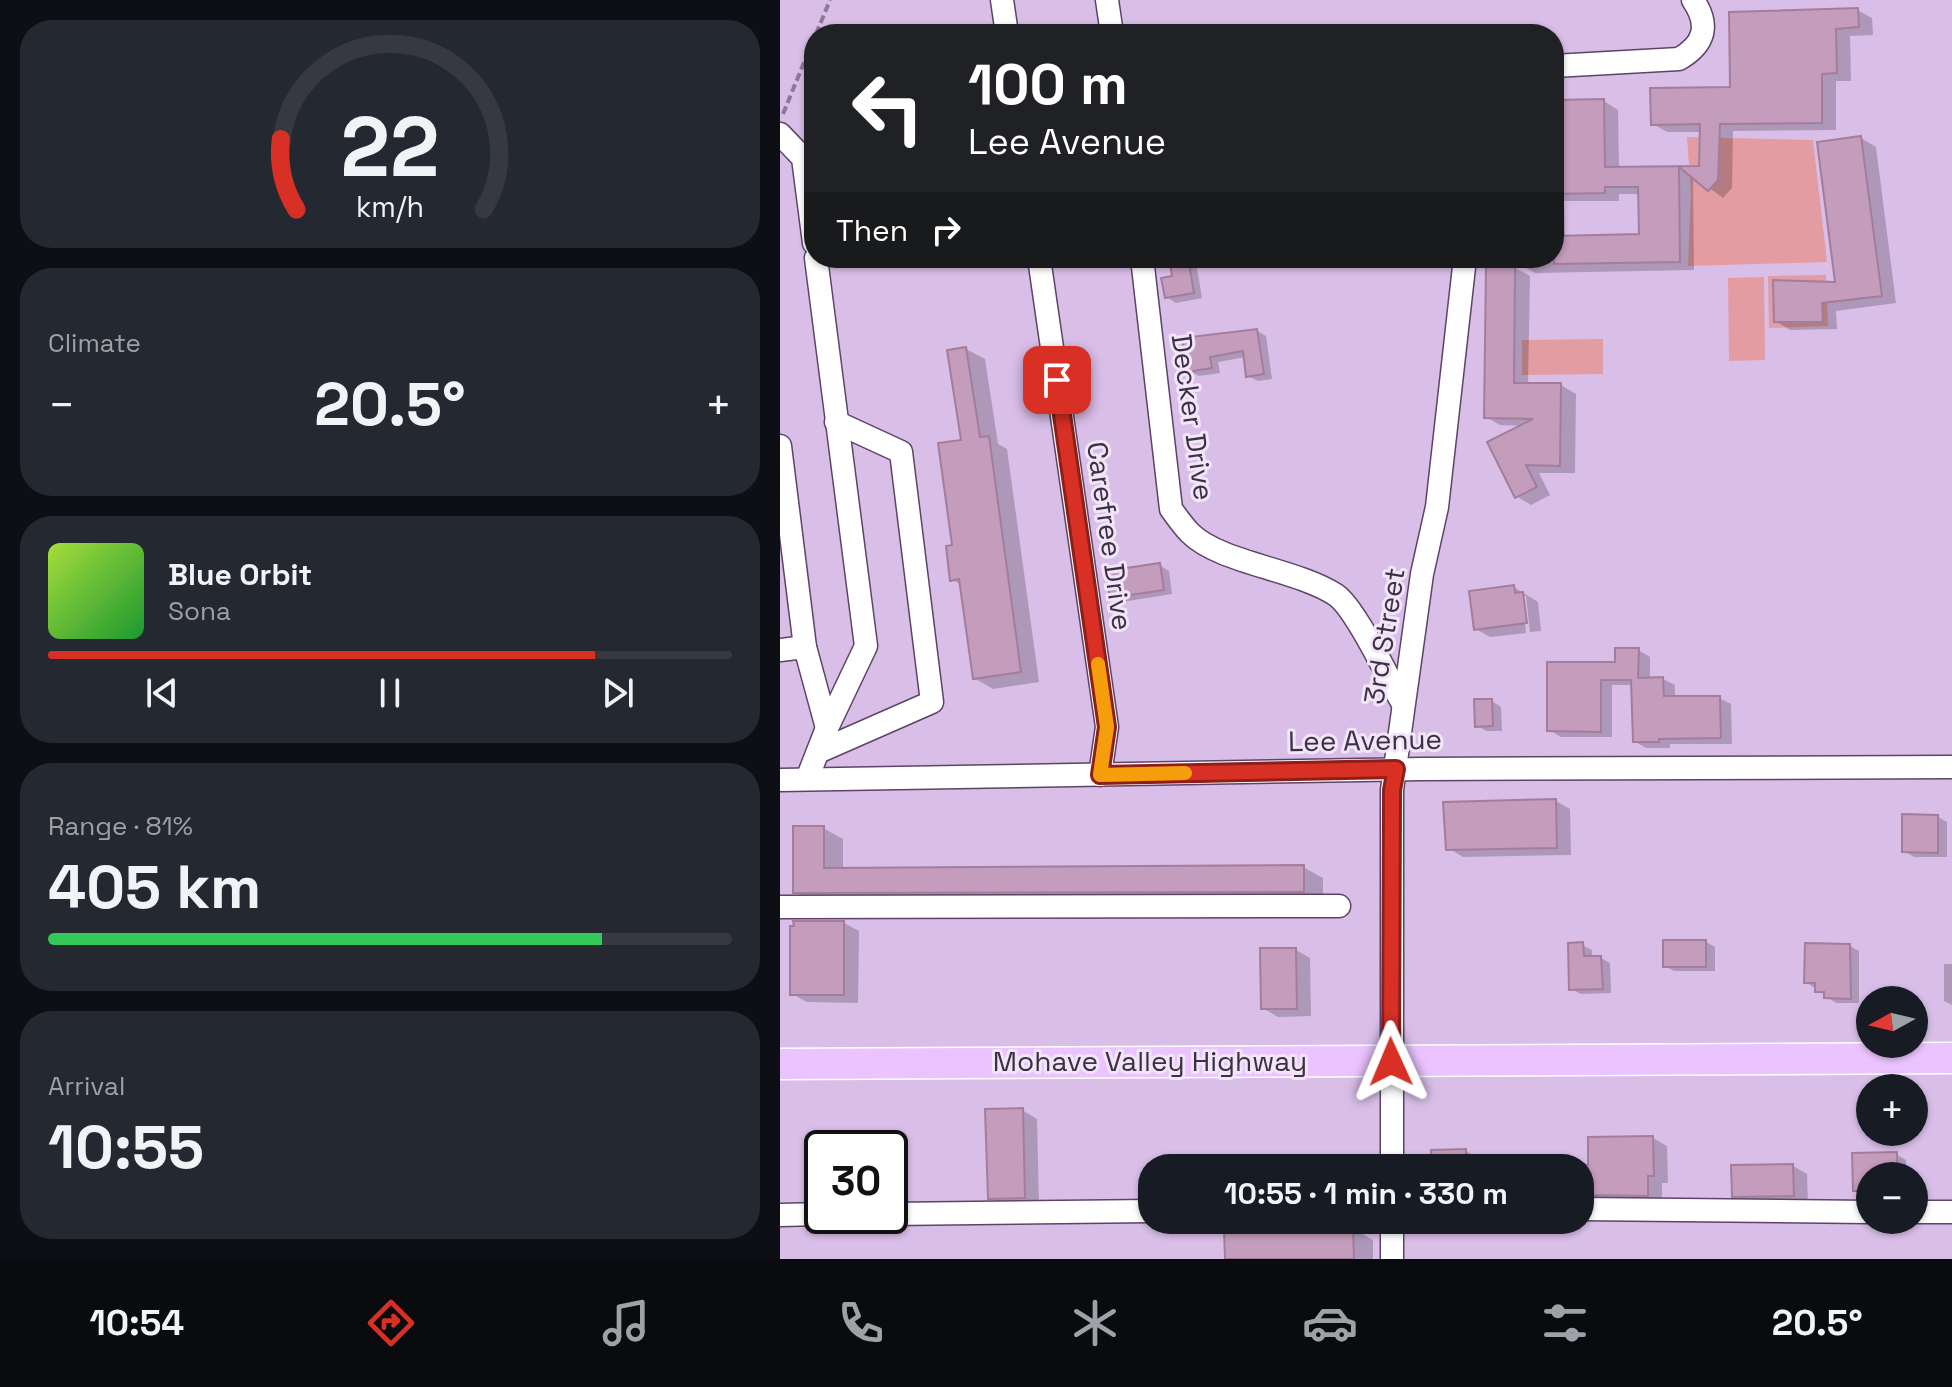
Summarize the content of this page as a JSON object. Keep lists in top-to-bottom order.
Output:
{
  "streets": {
    "highway": ["Mohave Valley Highway"],
    "street": [
      "Decker Drive",
      "Carefree Drive",
      "3rd Street",
      "Lee Avenue"
    ]
  },
  "crossings": [
    ["Decker Drive", "3rd Street"],
    ["Carefree Drive", "Lee Avenue"],
    ["3rd Street", "Lee Avenue"],
    ["3rd Street", "Mohave Valley Highway"]
  ],
  "north": "left",
  "page": {
    "turn": ["100 m", "Lee Avenue"],
    "then": "Then",
    "tile": [
      "Climate",
      ["Range · 81%", "405 km"],
      ["Arrival", "10:55"]
    ],
    "heat": ["−", "20.5°", "+"],
    "song": ["Blue Orbit", "Sona"],
    "map_buttons": ["+", "−"],
    "limit": "30",
    "trip": "10:55 · 1 min · 330 m",
    "tabs": ["10:54", "20.5°"],
    "gauge": ["22", "km/h"]
  }
}
